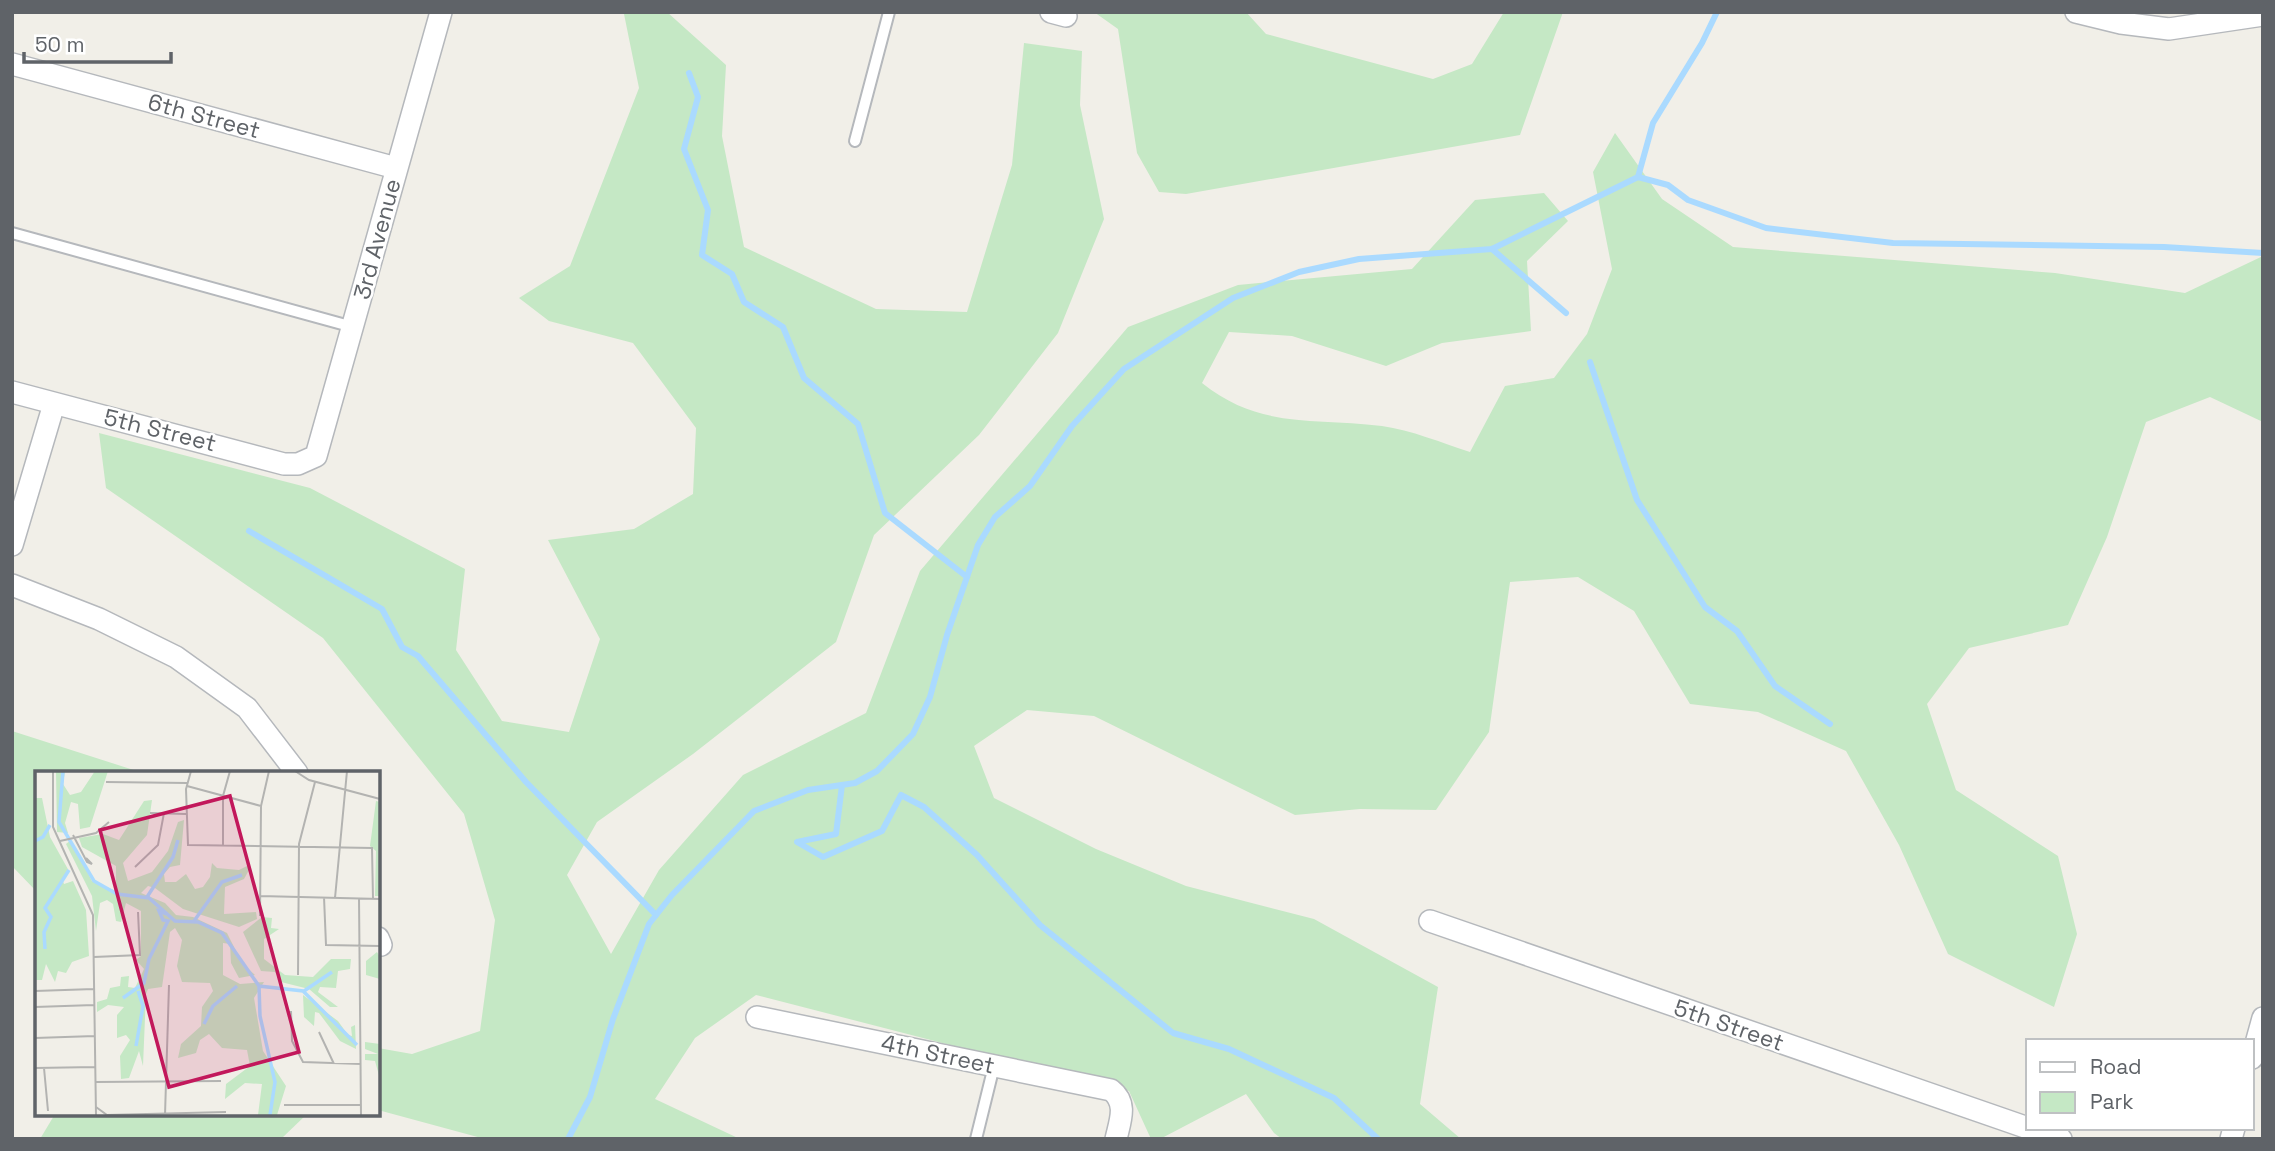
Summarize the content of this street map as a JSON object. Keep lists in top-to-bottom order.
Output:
{
  "streets": {
    "street": [
      "6th Street",
      "3rd Avenue",
      "5th Street",
      "4th Street"
    ]
  },
  "crossings": [
    ["6th Street", "3rd Avenue"],
    ["3rd Avenue", "5th Street"]
  ],
  "legend": ["Road", "Park"],
  "scale_bar": "50 m"
}
